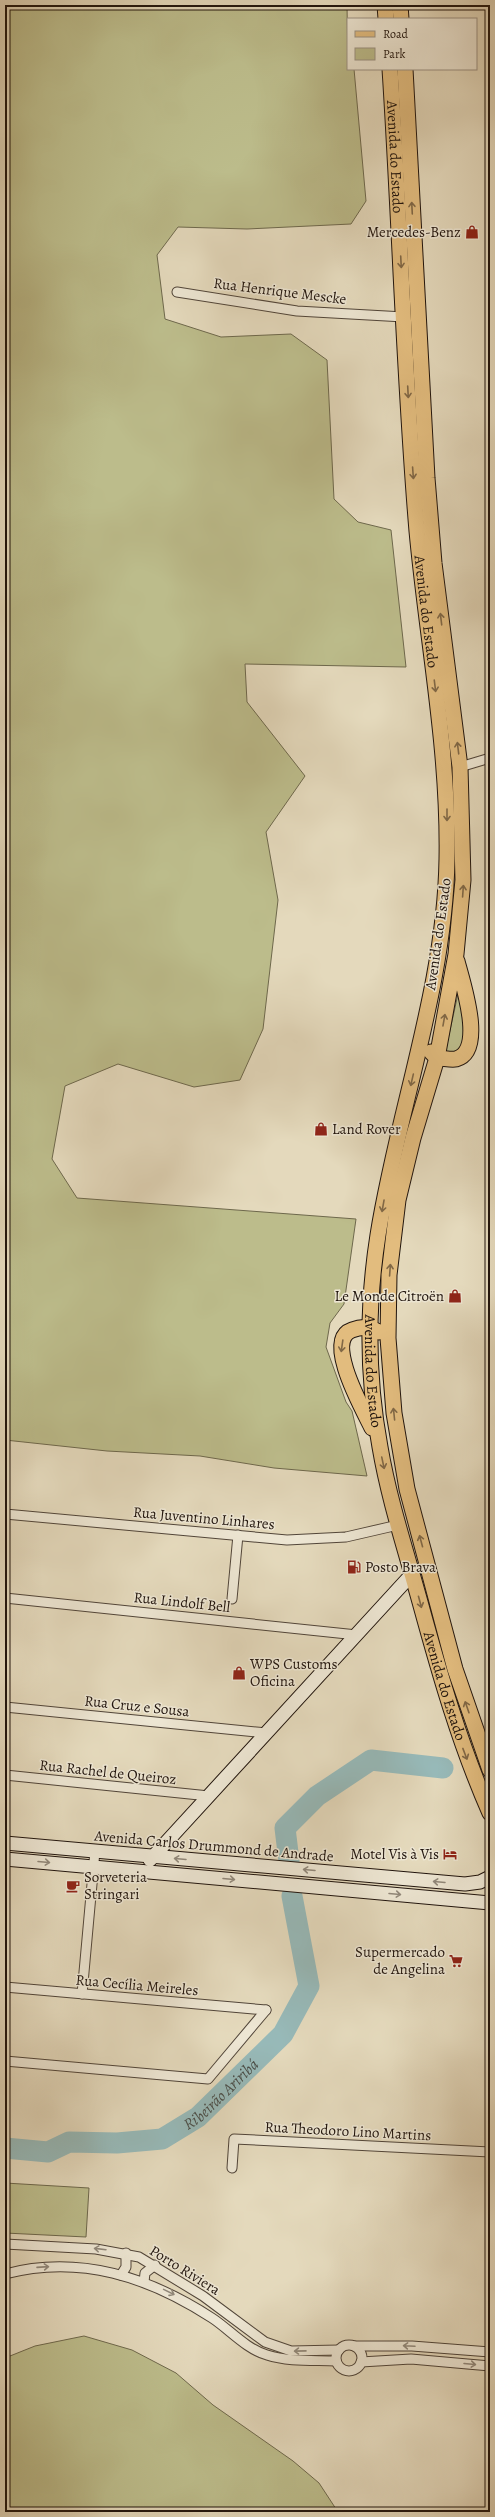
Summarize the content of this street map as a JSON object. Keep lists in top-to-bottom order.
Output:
{
  "streets": {
    "main road": ["Avenida do Estado", "Avenida Carlos Drummond de Andrade"],
    "street": [
      "Rua Henrique Mescke",
      "Rua Juventino Linhares",
      "Rua Lindolf Bell",
      "Rua Cruz e Sousa",
      "Rua Rachel de Queiroz",
      "Rua Cecília Meireles",
      "Rua Theodoro Lino Martins",
      "Porto Riviera"
    ]
  },
  "crossings": [
    ["Avenida do Estado", "Rua Henrique Mescke"],
    ["Avenida do Estado", "Rua Juventino Linhares"]
  ],
  "water": ["Ribeirão Ariribá"],
  "places": {
    "shop": [
      "Mercedes-Benz",
      "Land Rover",
      "Le Monde Citroën",
      "WPS Customs Oficina"
    ],
    "fuel station": ["Posto Brava"],
    "hotel": ["Motel Vis à Vis"],
    "cafe": ["Sorveteria Stringari"],
    "supermarket": ["Supermercado de Angelina"]
  },
  "legend": ["Road", "Park"]
}
